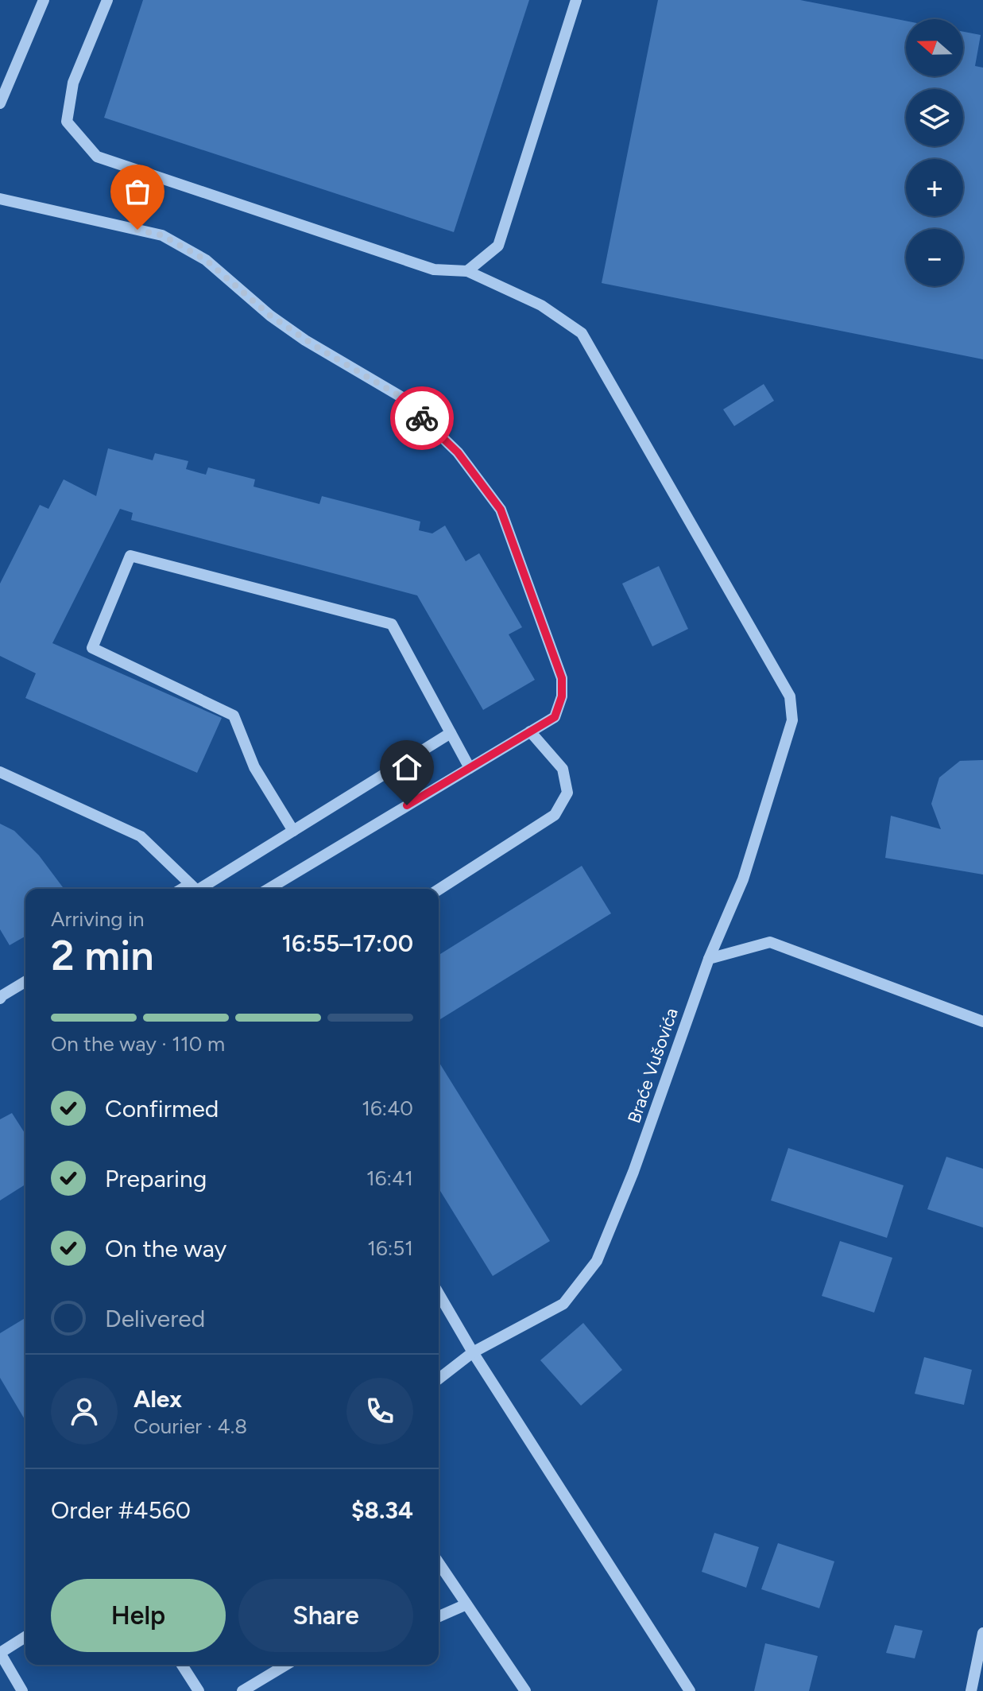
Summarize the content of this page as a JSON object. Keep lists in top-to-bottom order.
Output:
{
  "streets": {
    "street": ["Braće Vušovića"]
  },
  "north": "left",
  "page": {
    "map_buttons": ["+", "−"],
    "heading": ["2 min", "Arriving in", "16:55–17:00"],
    "panel": [
      "Alex",
      "Courier · 4.8",
      "Order #4560",
      "$8.34"
    ],
    "bar": "On the way · 110 m",
    "list": [
      ["Confirmed", "16:40"],
      ["Preparing", "16:41"],
      ["On the way", "16:51"],
      "Delivered"
    ],
    "buttons": ["Help", "Share"]
  }
}
